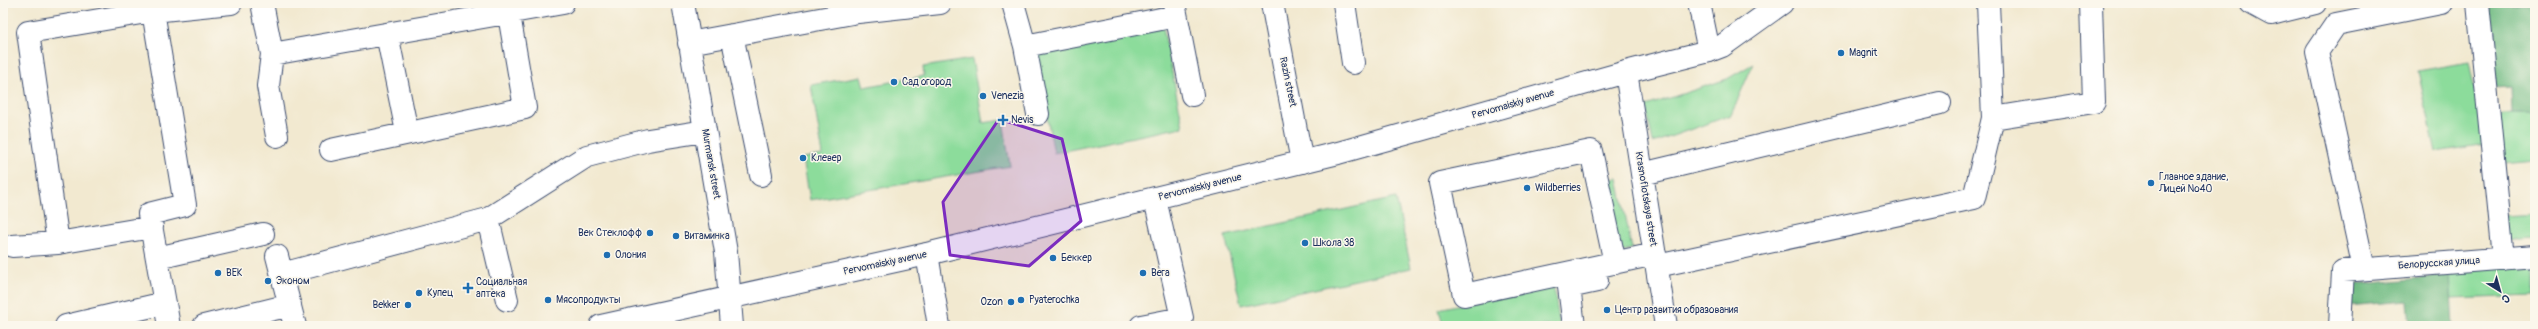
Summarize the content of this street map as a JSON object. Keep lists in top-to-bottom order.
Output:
{
  "streets": {
    "main road": [
      "Razin street",
      "Pervomaiskiy avenue",
      "Murmansk street",
      "Krasnoflotskaya street",
      "Белорусская улица"
    ]
  },
  "crossings": [
    ["Razin street", "Pervomaiskiy avenue"],
    ["Pervomaiskiy avenue", "Murmansk street"],
    ["Pervomaiskiy avenue", "Krasnoflotskaya street"]
  ],
  "places": {
    "other": [
      "Magnit",
      "Сад огород",
      "Venezia",
      "Клевер",
      "Главное здание, Лицей №40",
      "Wildberries",
      "Век Стеклофф",
      "Витаминка",
      "Школа 38",
      "Олония",
      "Беккер",
      "ВЕК",
      "Вега",
      "Эконом",
      "Купец",
      "Мясопродукты",
      "Pyaterochka",
      "Ozon",
      "Bekker",
      "Центр развития образования"
    ],
    "health": ["Nevis", "Социальная аптека"]
  },
  "north": "bottom right"
}
